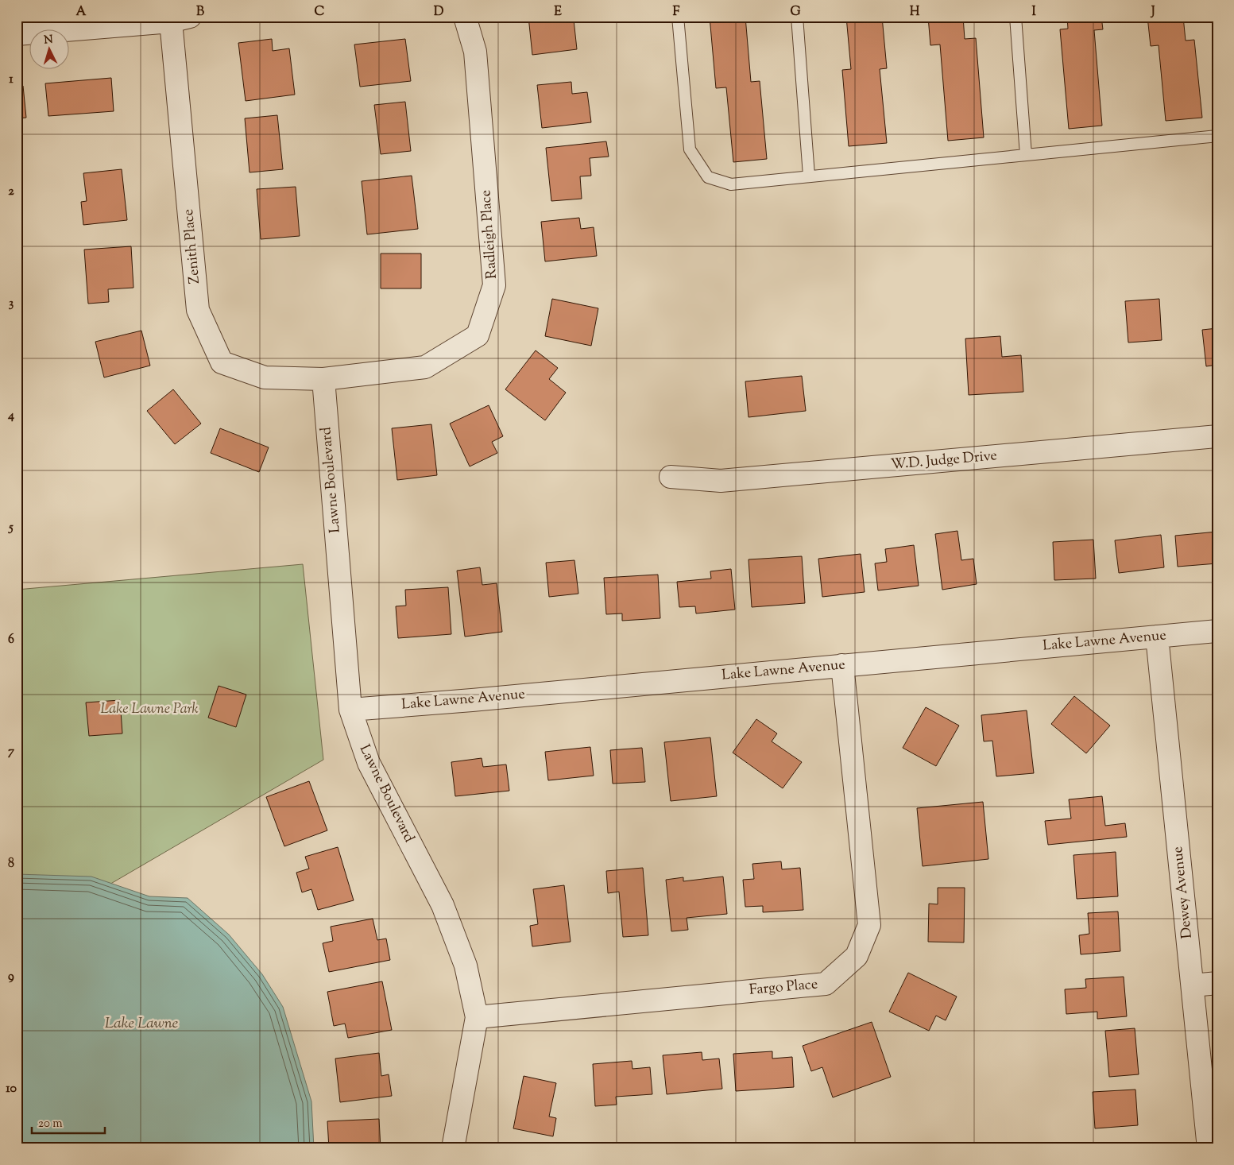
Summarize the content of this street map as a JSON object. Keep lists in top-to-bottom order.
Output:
{
  "streets": {
    "street": [
      "Radleigh Place",
      "Zenith Place",
      "W.D. Judge Drive",
      "Lawne Boulevard",
      "Lake Lawne Avenue",
      "Dewey Avenue",
      "Fargo Place"
    ]
  },
  "crossings": [
    ["Radleigh Place", "Zenith Place"],
    ["Radleigh Place", "Lawne Boulevard"],
    ["Zenith Place", "Lawne Boulevard"],
    ["Lawne Boulevard", "Lake Lawne Avenue"],
    ["Lawne Boulevard", "Fargo Place"],
    ["Lake Lawne Avenue", "Dewey Avenue"],
    ["Lake Lawne Avenue", "Fargo Place"]
  ],
  "water": ["Lake Lawne"],
  "parks": ["Lake Lawne Park"],
  "scale_bar": "20 m",
  "north": "top",
  "grid": {
    "columns": [
      "A",
      "B",
      "C",
      "D",
      "E",
      "F",
      "G",
      "H",
      "I",
      "J"
    ],
    "rows": [
      "1",
      "2",
      "3",
      "4",
      "5",
      "6",
      "7",
      "8",
      "9",
      "10"
    ]
  }
}
